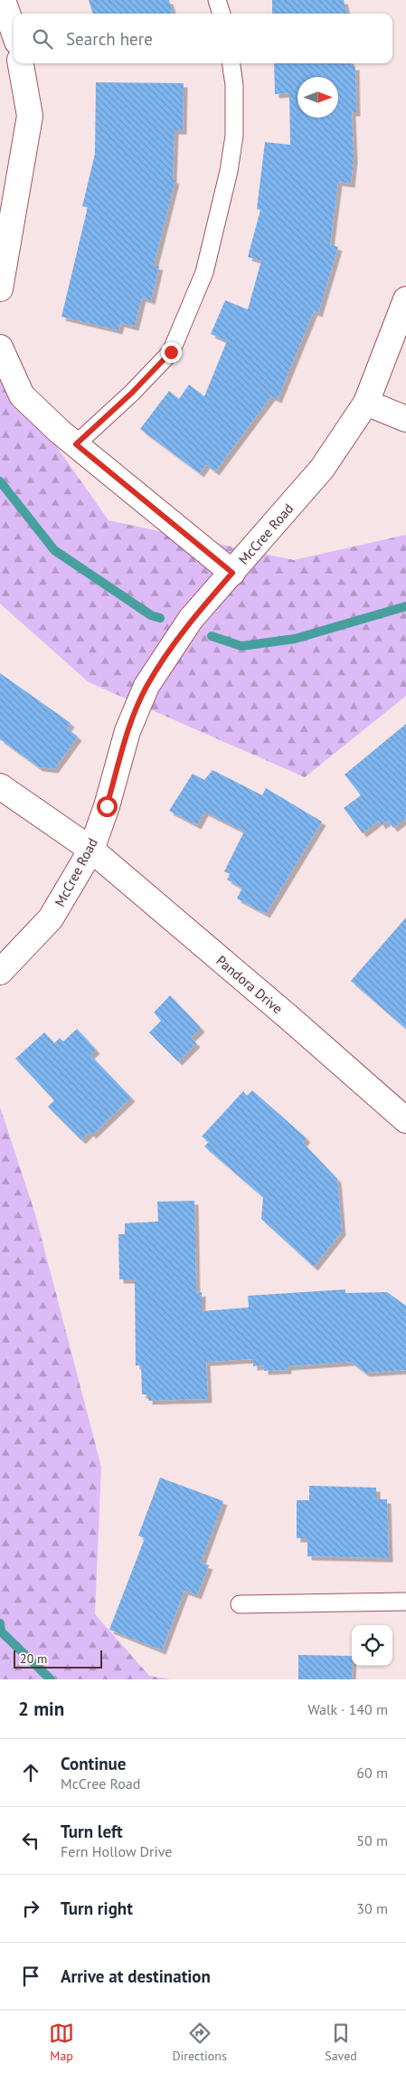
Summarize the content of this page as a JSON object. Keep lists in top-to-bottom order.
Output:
{
  "streets": {
    "street": ["McCree Road", "Pandora Drive"]
  },
  "crossings": [
    ["McCree Road", "Pandora Drive"]
  ],
  "scale_bar": "20 m",
  "north": "right",
  "page": {
    "search": "Search here",
    "scale": "20 m",
    "heading": ["2 min", "Walk · 140 m"],
    "list": [
      ["Continue", "McCree Road", "60 m"],
      ["Turn left", "Fern Hollow Drive", "50 m"],
      ["Turn right", "30 m"],
      "Arrive at destination"
    ],
    "nav": ["Map", "Directions", "Saved"]
  }
}
